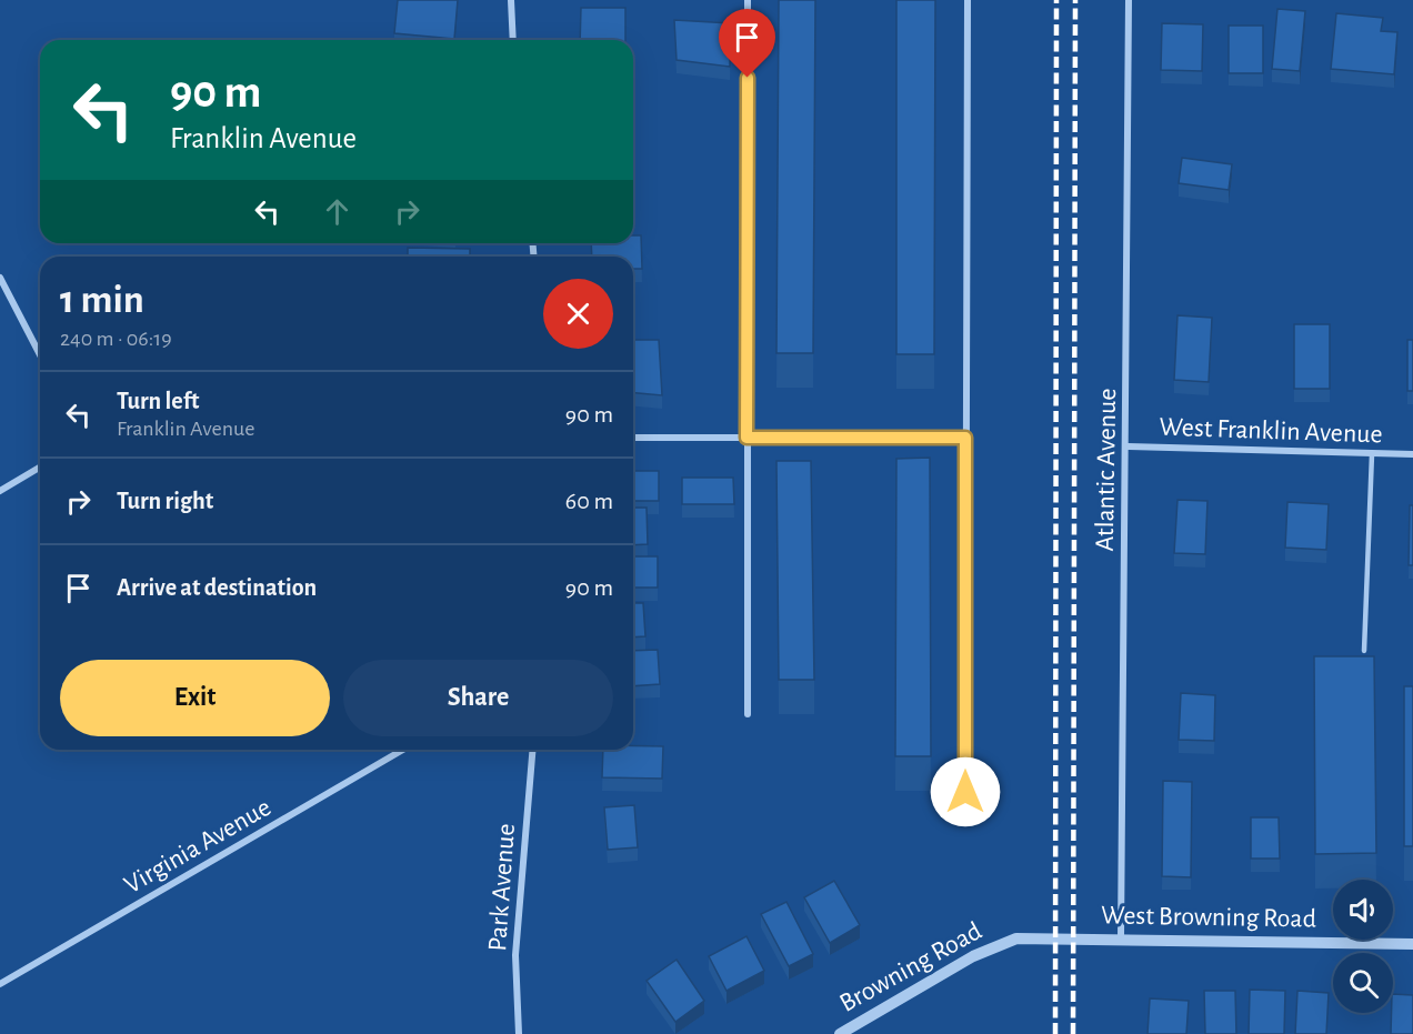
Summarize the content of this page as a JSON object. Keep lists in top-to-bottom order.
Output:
{
  "streets": {
    "street": [
      "West Franklin Avenue",
      "Atlantic Avenue",
      "Virginia Avenue",
      "Park Avenue",
      "West Browning Road",
      "Browning Road"
    ]
  },
  "crossings": [
    ["West Franklin Avenue", "Atlantic Avenue"],
    ["Atlantic Avenue", "West Browning Road"],
    ["West Browning Road", "Browning Road"]
  ],
  "page": {
    "turn": ["90 m", "Franklin Avenue"],
    "heading": ["1 min", "240 m · 06:19"],
    "list": [
      {
        "name": "Turn left",
        "note": "Franklin Avenue",
        "value": "90 m"
      },
      {
        "name": "Turn right",
        "value": "60 m"
      },
      {
        "name": "Arrive at destination",
        "value": "90 m"
      }
    ],
    "buttons": ["Exit", "Share"]
  }
}
